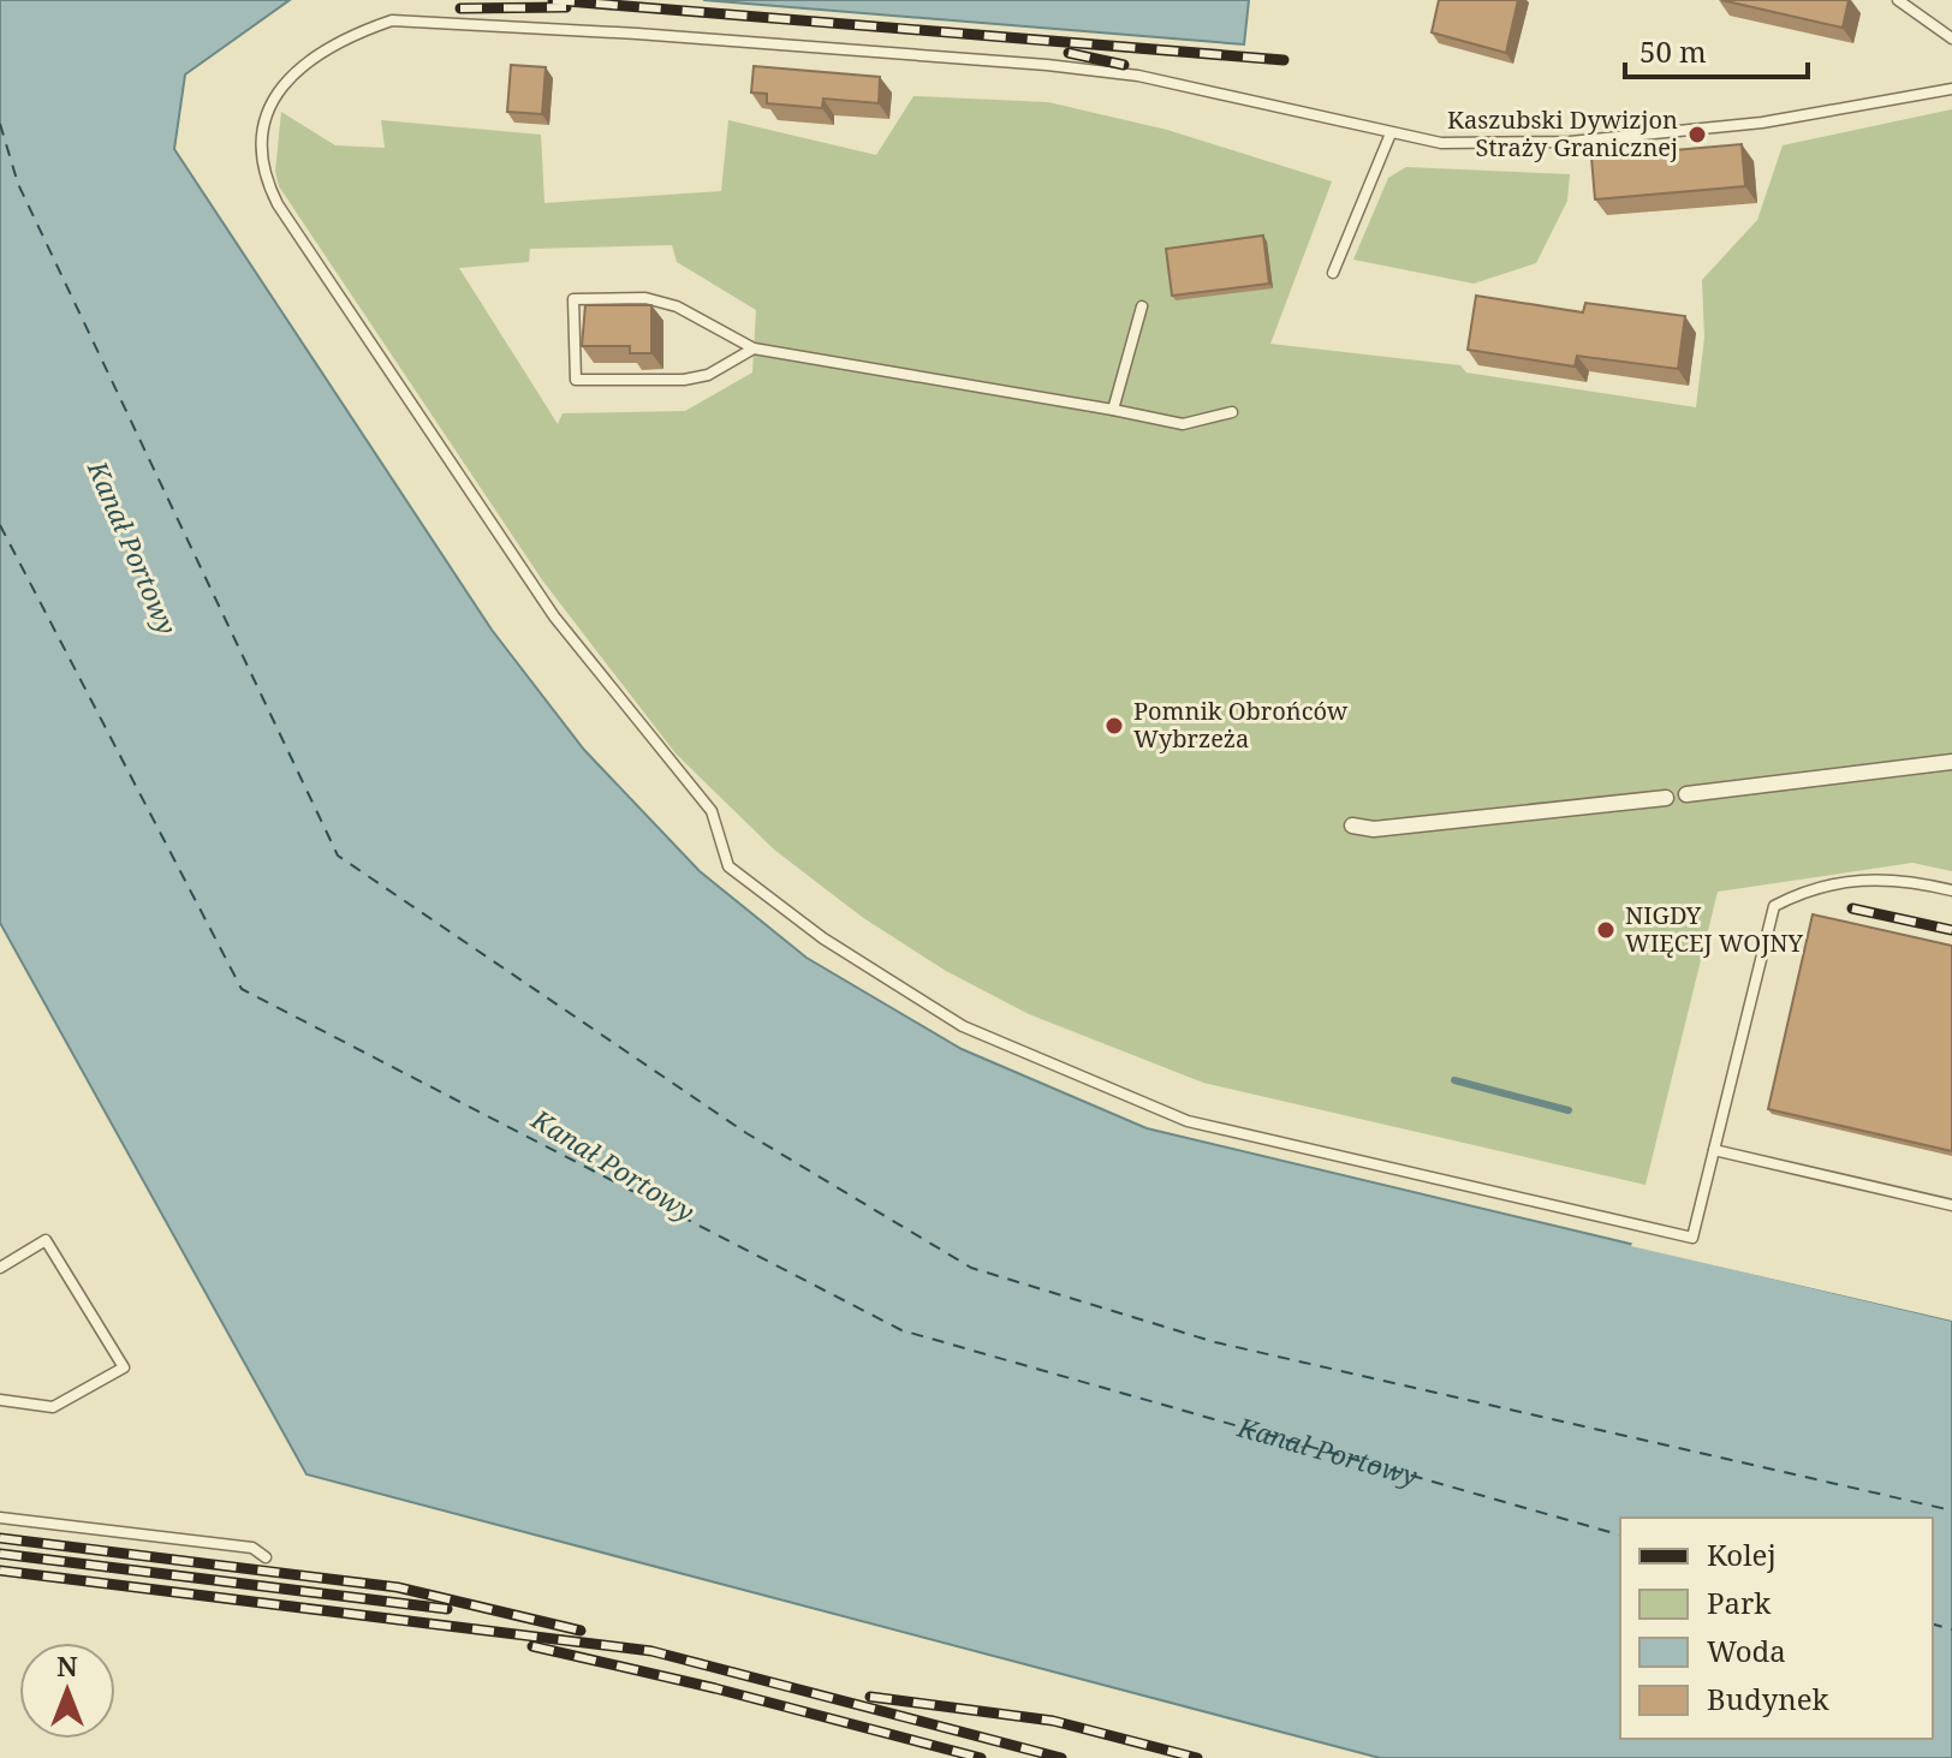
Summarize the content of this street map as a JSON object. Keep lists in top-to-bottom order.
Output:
{
  "water": ["Kanał Portowy"],
  "places": ["Kaszubski Dywizjon Straży Granicznej", "Pomnik Obrońców Wybrzeża", "NIGDY WIĘCEJ WOJNY"],
  "legend": [
    "Kolej",
    "Park",
    "Woda",
    "Budynek"
  ],
  "scale_bar": "50 m",
  "north": "top"
}
